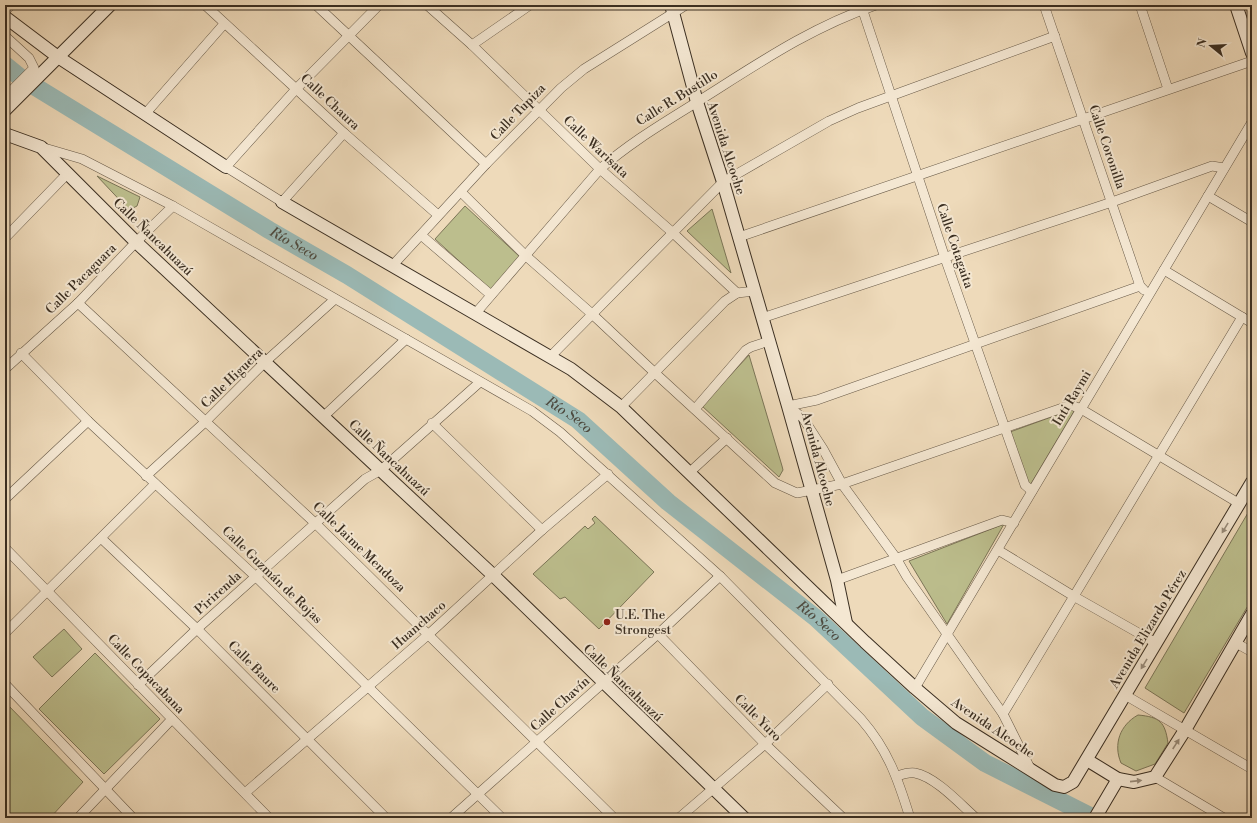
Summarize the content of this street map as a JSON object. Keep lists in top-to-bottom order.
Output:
{
  "streets": {
    "street": [
      "Calle R. Bustillo",
      "Calle Chaura",
      "Calle Tupiza",
      "Calle Warisata",
      "Calle Coronilla",
      "Avenida Alcoche",
      "Calle Ñancahuazú",
      "Calle Cotagaita",
      "Calle Pacaguara",
      "Calle Higuera",
      "Inti Raymi",
      "Calle Jaime Mendoza",
      "Calle Guzmán de Rojas",
      "Pirirenda",
      "Huanchaco",
      "Avenida Elizardo Pérez",
      "Calle Baure",
      "Calle Copacabana",
      "Calle Chavín",
      "Calle Yuro"
    ]
  },
  "crossings": [
    ["Calle R. Bustillo", "Calle Warisata"],
    ["Calle R. Bustillo", "Avenida Alcoche"],
    ["Calle R. Bustillo", "Calle Cotagaita"],
    ["Calle Chaura", "Calle Tupiza"],
    ["Calle Tupiza", "Calle Warisata"],
    ["Calle Tupiza", "Avenida Alcoche"],
    ["Calle Coronilla", "Inti Raymi"],
    ["Avenida Alcoche", "Inti Raymi"],
    ["Avenida Alcoche", "Avenida Elizardo Pérez"],
    ["Calle Ñancahuazú", "Calle Pacaguara"],
    ["Calle Ñancahuazú", "Calle Higuera"],
    ["Calle Ñancahuazú", "Pirirenda"],
    ["Calle Ñancahuazú", "Huanchaco"],
    ["Calle Ñancahuazú", "Calle Chavín"],
    ["Calle Cotagaita", "Inti Raymi"],
    ["Calle Pacaguara", "Calle Jaime Mendoza"],
    ["Calle Pacaguara", "Calle Guzmán de Rojas"],
    ["Calle Higuera", "Calle Jaime Mendoza"],
    ["Calle Higuera", "Calle Guzmán de Rojas"],
    ["Calle Jaime Mendoza", "Pirirenda"],
    ["Calle Jaime Mendoza", "Huanchaco"],
    ["Calle Jaime Mendoza", "Calle Chavín"],
    ["Calle Guzmán de Rojas", "Pirirenda"],
    ["Calle Guzmán de Rojas", "Huanchaco"],
    ["Calle Guzmán de Rojas", "Calle Chavín"],
    ["Pirirenda", "Calle Baure"],
    ["Pirirenda", "Calle Copacabana"],
    ["Huanchaco", "Calle Baure"],
    ["Huanchaco", "Calle Copacabana"],
    ["Calle Chavín", "Calle Yuro"]
  ],
  "water": ["Río Seco"],
  "places": ["U.E. The Strongest"],
  "north": "left"
}
